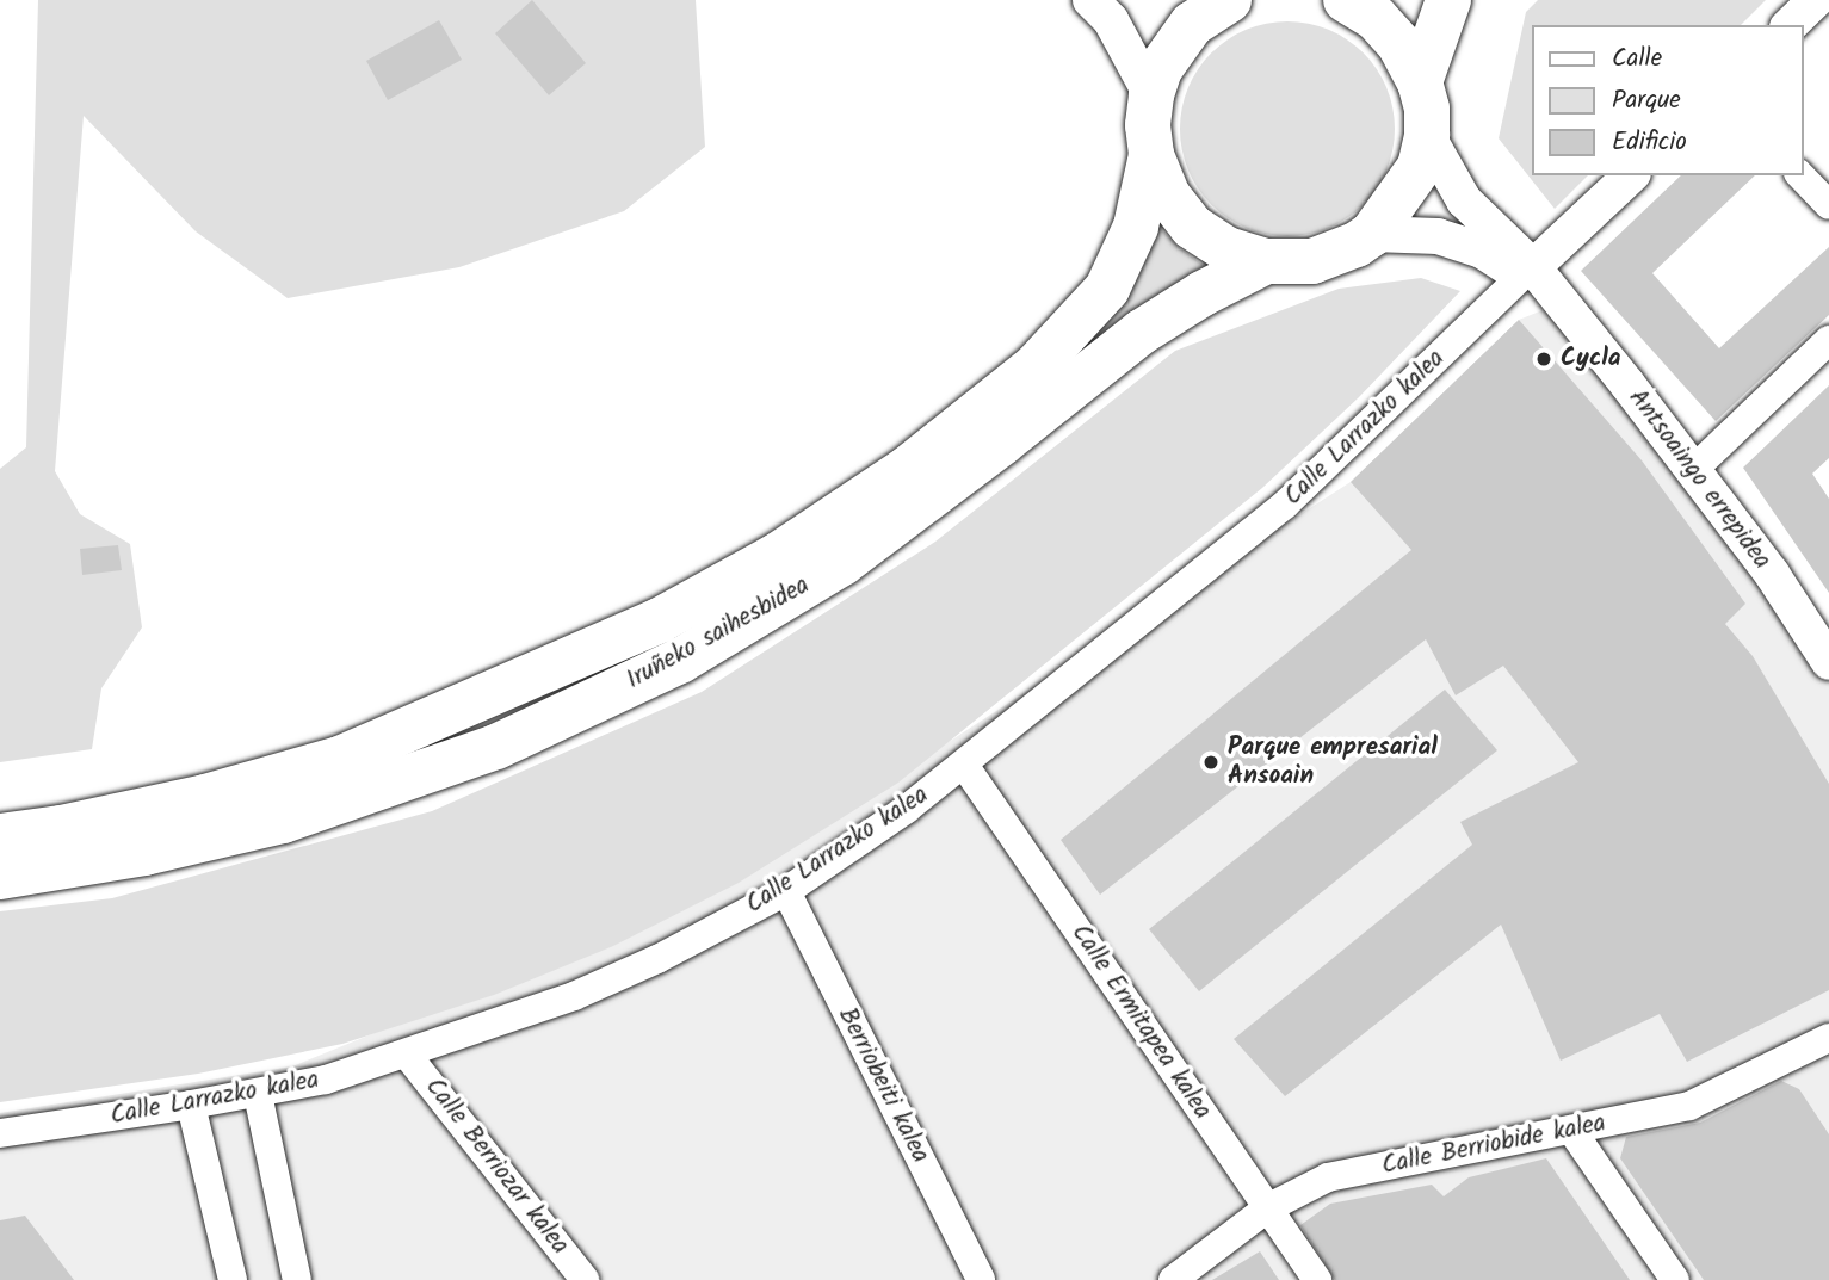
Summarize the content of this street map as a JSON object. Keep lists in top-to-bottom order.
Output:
{
  "streets": {
    "highway": ["Iruñeko saihesbidea"],
    "street": [
      "Calle Larrazko kalea",
      "Antsoaingo errepidea",
      "Calle Ermitapea kalea",
      "Berriobeiti kalea",
      "Calle Berriobide kalea",
      "Calle Berriozar kalea"
    ]
  },
  "crossings": [
    ["Calle Larrazko kalea", "Antsoaingo errepidea"],
    ["Calle Larrazko kalea", "Calle Ermitapea kalea"],
    ["Calle Larrazko kalea", "Berriobeiti kalea"],
    ["Calle Larrazko kalea", "Calle Berriozar kalea"],
    ["Calle Ermitapea kalea", "Calle Berriobide kalea"]
  ],
  "places": ["Cycla", "Parque empresarial Ansoain"],
  "legend": ["Calle", "Parque", "Edificio"]
}
